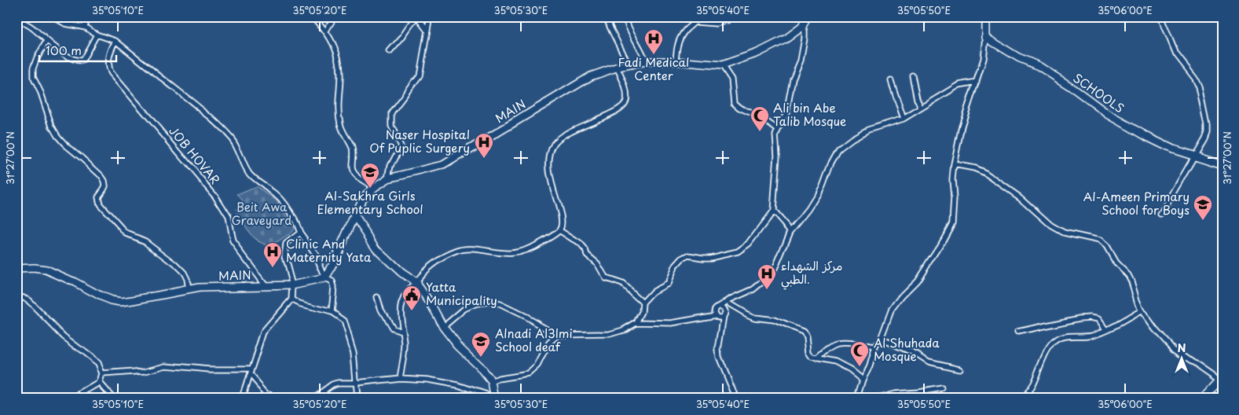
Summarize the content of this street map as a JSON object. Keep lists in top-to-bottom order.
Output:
{
  "streets": {
    "main road": ["SCHOOLS", "MAIN"],
    "street": ["JOB HOVAR"]
  },
  "crossings": [
    ["MAIN", "JOB HOVAR"]
  ],
  "parks": ["Beit Awa Graveyard"],
  "places": {
    "hospital": [
      "Fadi Medical Center",
      "Naser Hospital Of Puplic Surgery",
      "Clinic And Maternity Yata",
      "مركز الشهداء الطبي."
    ],
    "mosque": ["Ali bin Abe Talib Mosque", "Al Shuhada Mosque"],
    "school or university": ["Al-Sakhra Girls Elementary School", "Al-Ameen Primary School for Boys", "Alnadi Al3lmi School deaf"],
    "public building": ["Yatta Municipality"]
  },
  "scale_bar": "100 m",
  "north": "top",
  "coordinates": [
    "35°05'10\"E",
    "35°05'20\"E",
    "35°05'30\"E",
    "35°05'40\"E",
    "35°05'50\"E",
    "35°06'00\"E",
    "31°27'00\"N"
  ]
}
